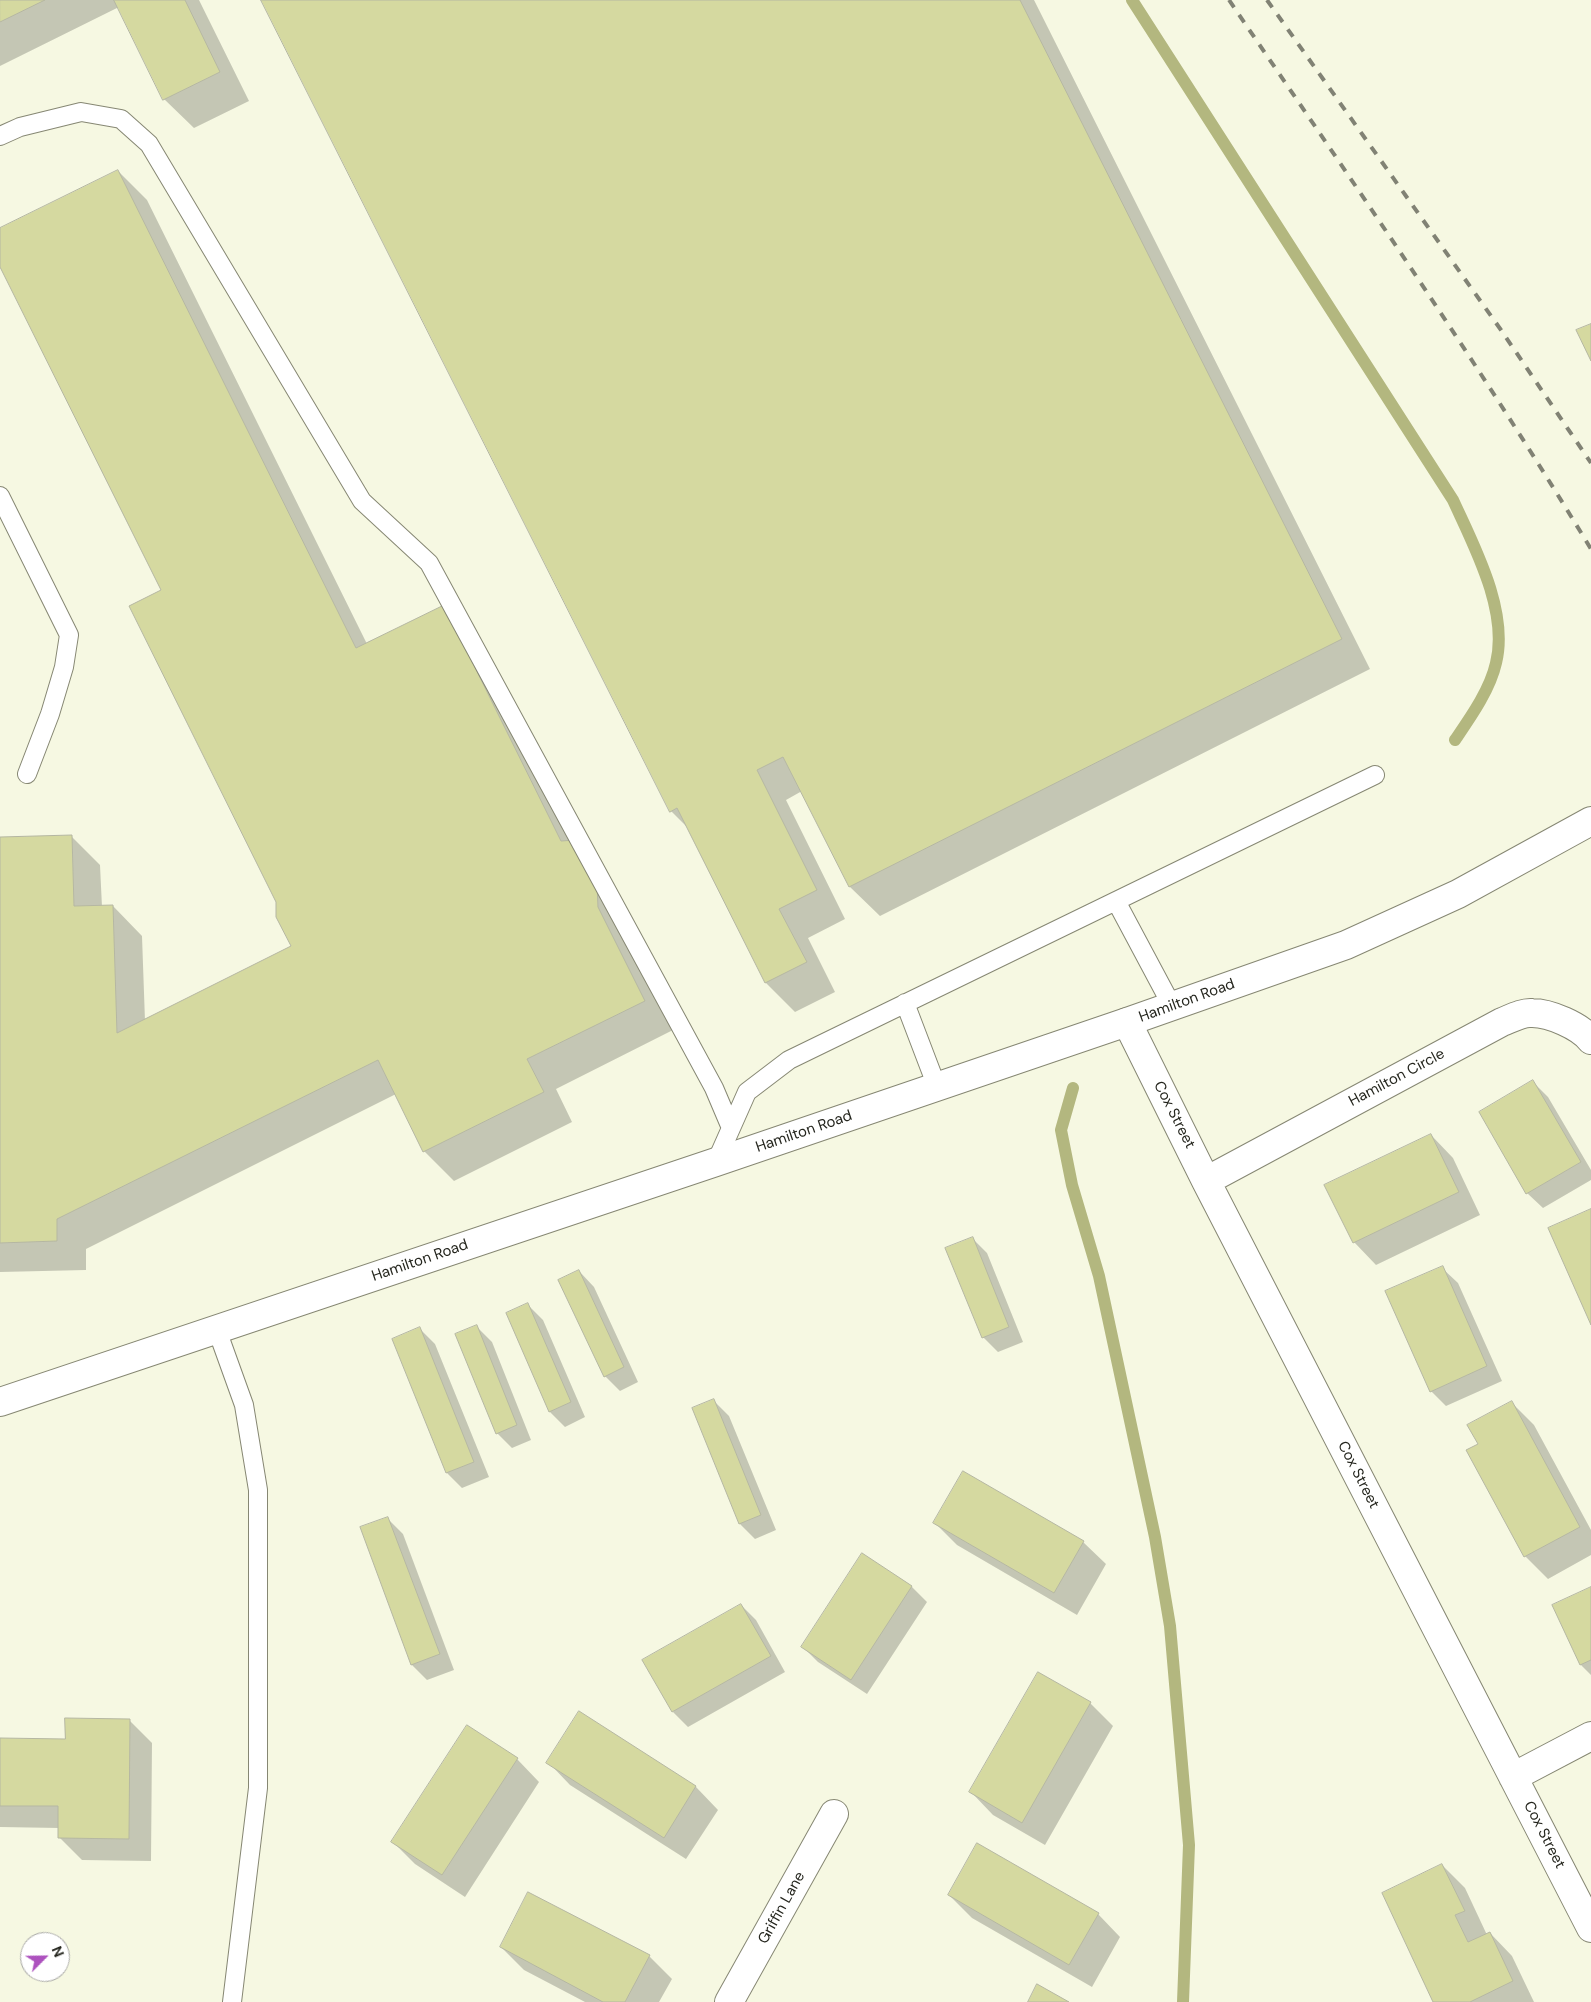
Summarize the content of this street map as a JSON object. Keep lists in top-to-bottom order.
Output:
{
  "streets": {
    "street": [
      "Hamilton Road",
      "Hamilton Circle",
      "Cox Street",
      "Griffin Lane"
    ]
  },
  "crossings": [
    ["Hamilton Road", "Cox Street"],
    ["Hamilton Circle", "Cox Street"]
  ],
  "north": "top right"
}
